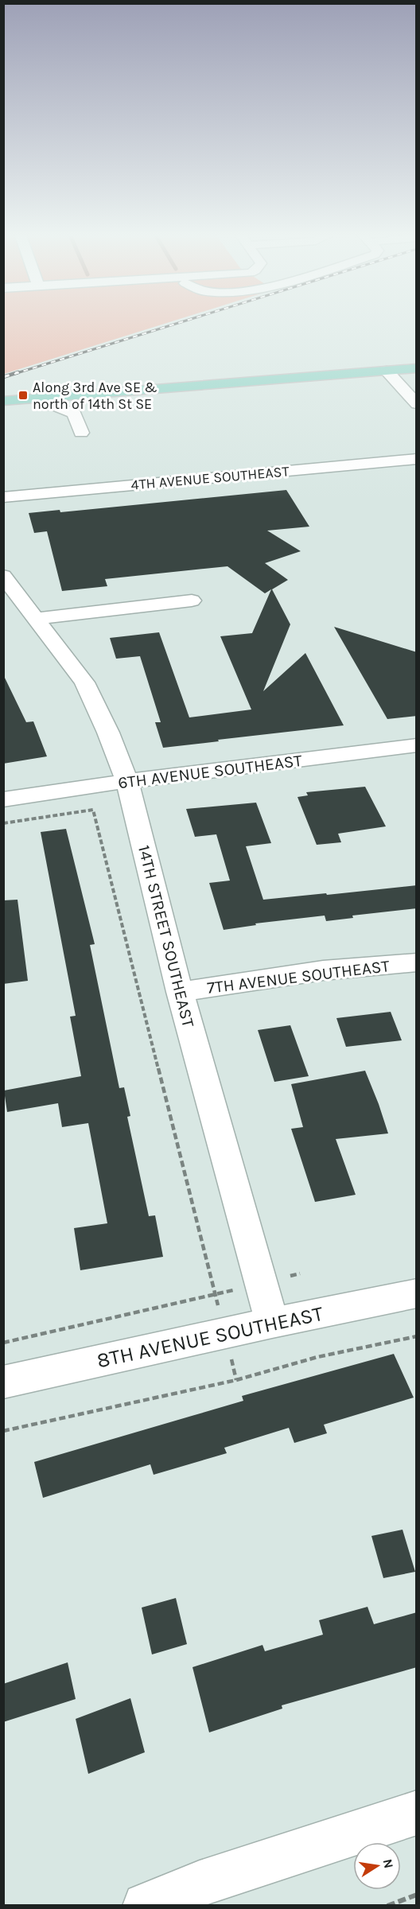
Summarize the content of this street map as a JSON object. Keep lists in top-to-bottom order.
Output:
{
  "streets": {
    "street": [
      "4TH AVENUE SOUTHEAST",
      "6TH AVENUE SOUTHEAST",
      "14TH STREET SOUTHEAST",
      "7TH AVENUE SOUTHEAST",
      "8TH AVENUE SOUTHEAST"
    ]
  },
  "crossings": [
    ["6TH AVENUE SOUTHEAST", "14TH STREET SOUTHEAST"],
    ["14TH STREET SOUTHEAST", "7TH AVENUE SOUTHEAST"],
    ["14TH STREET SOUTHEAST", "8TH AVENUE SOUTHEAST"]
  ],
  "places": {
    "transit": ["Along 3rd Ave SE & north of 14th St SE"]
  },
  "north": "right"
}
